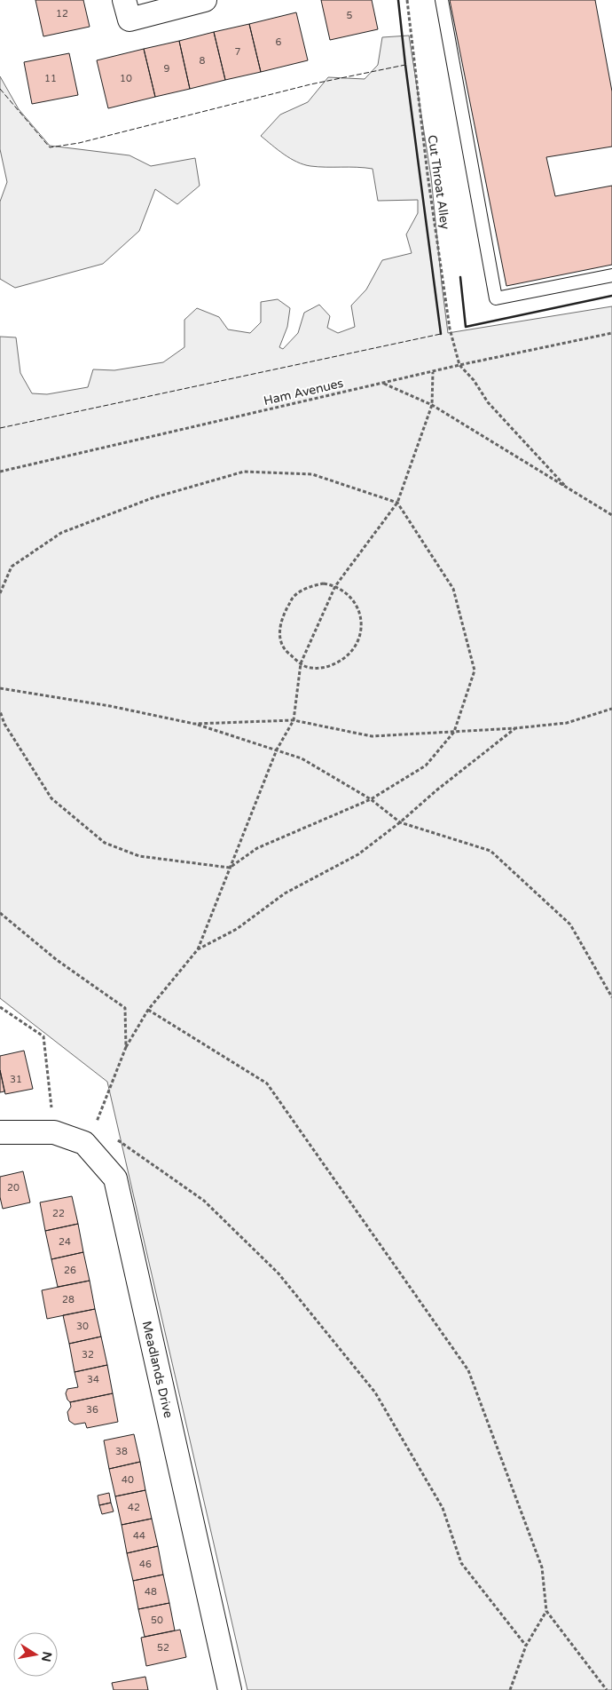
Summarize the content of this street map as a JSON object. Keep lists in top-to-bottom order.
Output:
{
  "streets": {
    "street": ["Meadlands Drive"],
    "path": ["Cut Throat Alley", "Ham Avenues"]
  },
  "crossings": [
    ["Cut Throat Alley", "Ham Avenues"]
  ],
  "house_numbers": [
    "12",
    "5",
    "6",
    "7",
    "8",
    "9",
    "11",
    "10",
    "31",
    "20",
    "22",
    "24",
    "26",
    "28",
    "30",
    "32",
    "34",
    "36",
    "38",
    "40",
    "42",
    "44",
    "46",
    "48",
    "50",
    "52"
  ],
  "north": "right"
}
